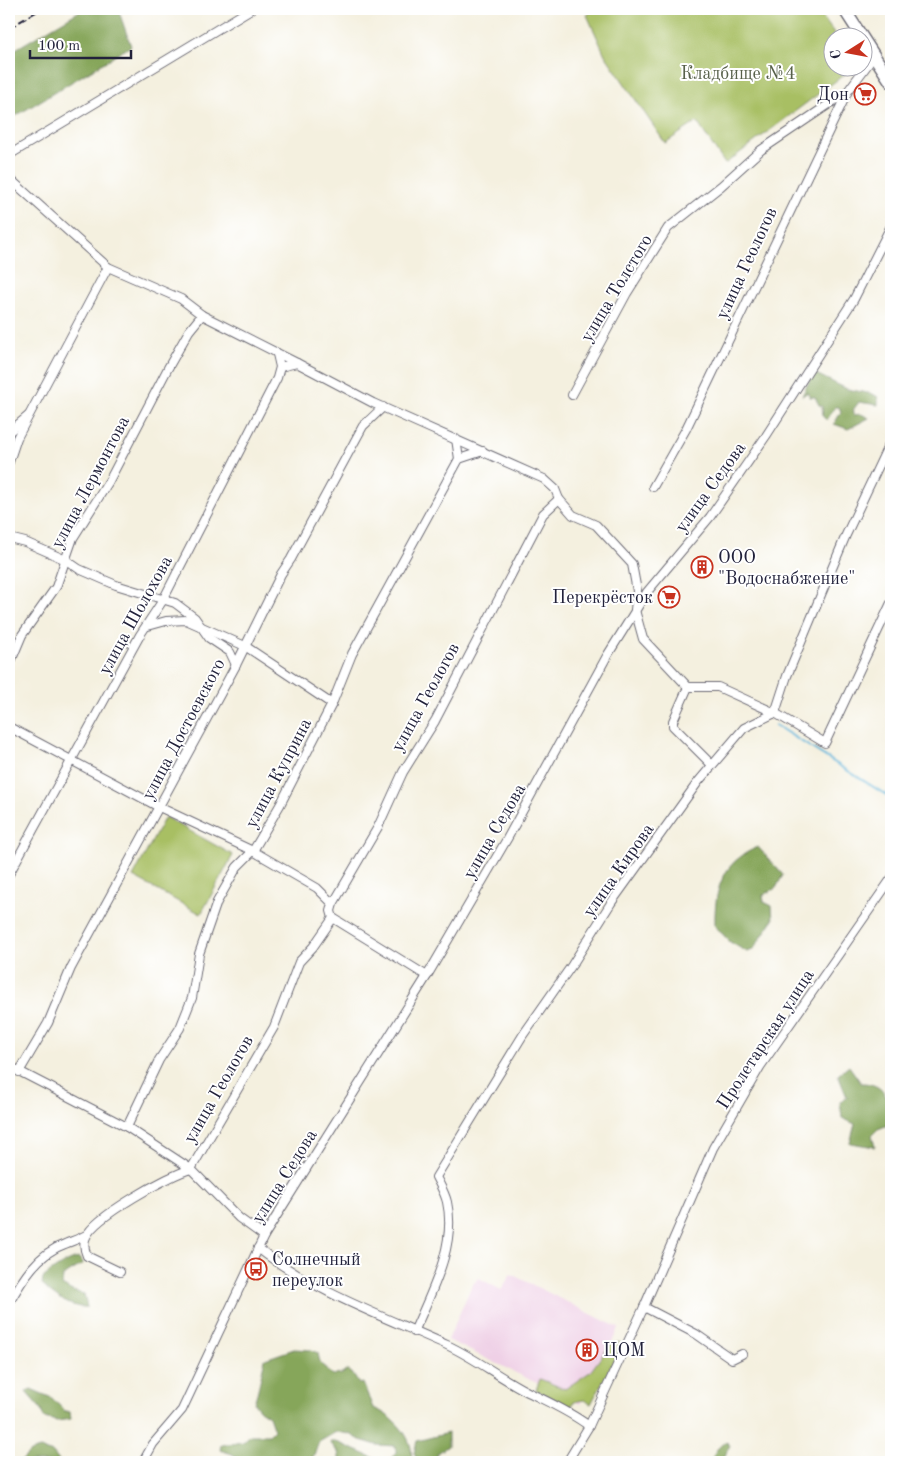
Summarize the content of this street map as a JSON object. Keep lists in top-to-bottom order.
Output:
{
  "streets": {
    "street": [
      "улица Геологов",
      "улица Толстого",
      "улица Лермонтова",
      "улица Седова",
      "улица Шолохова",
      "улица Достоевского",
      "улица Куприна",
      "улица Кирова",
      "Пролетарская улица"
    ]
  },
  "crossings": [
    ["улица Геологов", "улица Толстого"]
  ],
  "parks": ["Кладбище №4"],
  "places": {
    "supermarket": ["Дон", "Перекрёсток"],
    "building": ["ООО \"Водоснабжение\"", "ЦОМ"],
    "bus stop": ["Солнечный переулок"]
  },
  "scale_bar": "100 m",
  "north": "left"
}
